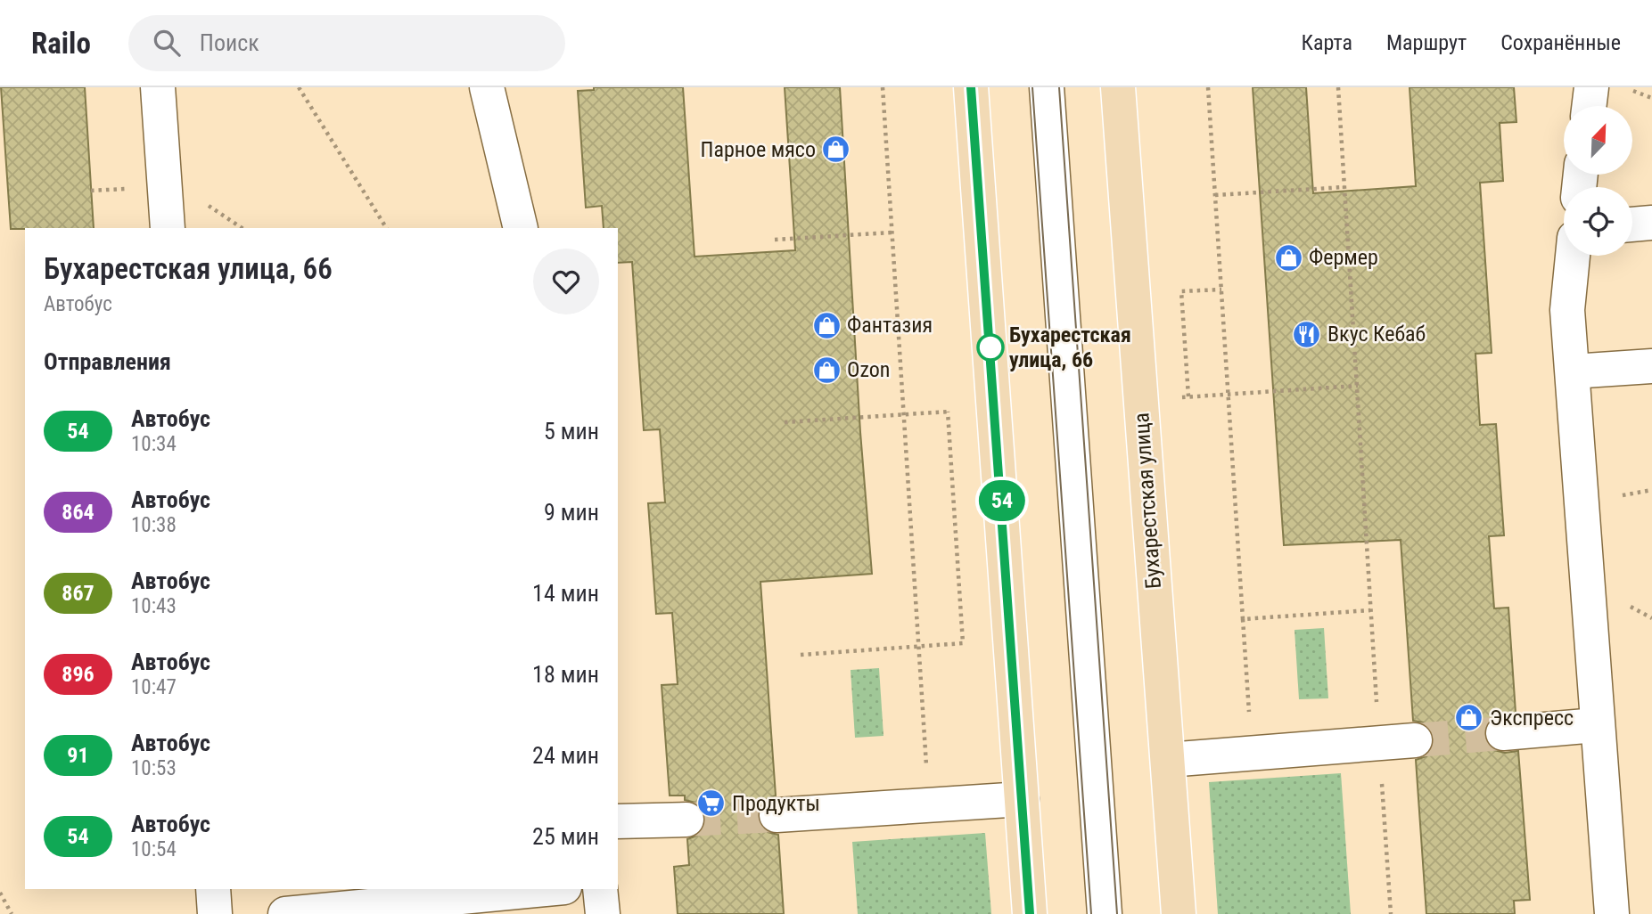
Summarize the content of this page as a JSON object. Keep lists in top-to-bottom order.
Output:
{
  "streets": {
    "main road": ["Бухарестская улица"]
  },
  "places": {
    "shop": [
      "Парное мясо",
      "Фермер",
      "Фантазия",
      "Ozon",
      "Экспресс"
    ],
    "restaurant": ["Вкус Кебаб"],
    "other": ["Бухарестская улица, 66"],
    "supermarket": ["Продукты"]
  },
  "lines": ["bus line 54"],
  "north": "top right",
  "page": {
    "header": "Railo",
    "search": "Поиск",
    "nav": ["Карта", "Маршрут", "Сохранённые"],
    "on_map": "54",
    "heading": [
      ["Бухарестская улица, 66", "Автобус"],
      "Отправления"
    ],
    "list": [
      {
        "mark": "54",
        "name": "Автобус",
        "note": "10:34",
        "value": "5 мин"
      },
      {
        "mark": "864",
        "name": "Автобус",
        "note": "10:38",
        "value": "9 мин"
      },
      {
        "mark": "867",
        "name": "Автобус",
        "note": "10:43",
        "value": "14 мин"
      },
      {
        "mark": "896",
        "name": "Автобус",
        "note": "10:47",
        "value": "18 мин"
      },
      {
        "mark": "91",
        "name": "Автобус",
        "note": "10:53",
        "value": "24 мин"
      },
      {
        "mark": "54",
        "name": "Автобус",
        "note": "10:54",
        "value": "25 мин"
      }
    ]
  }
}
